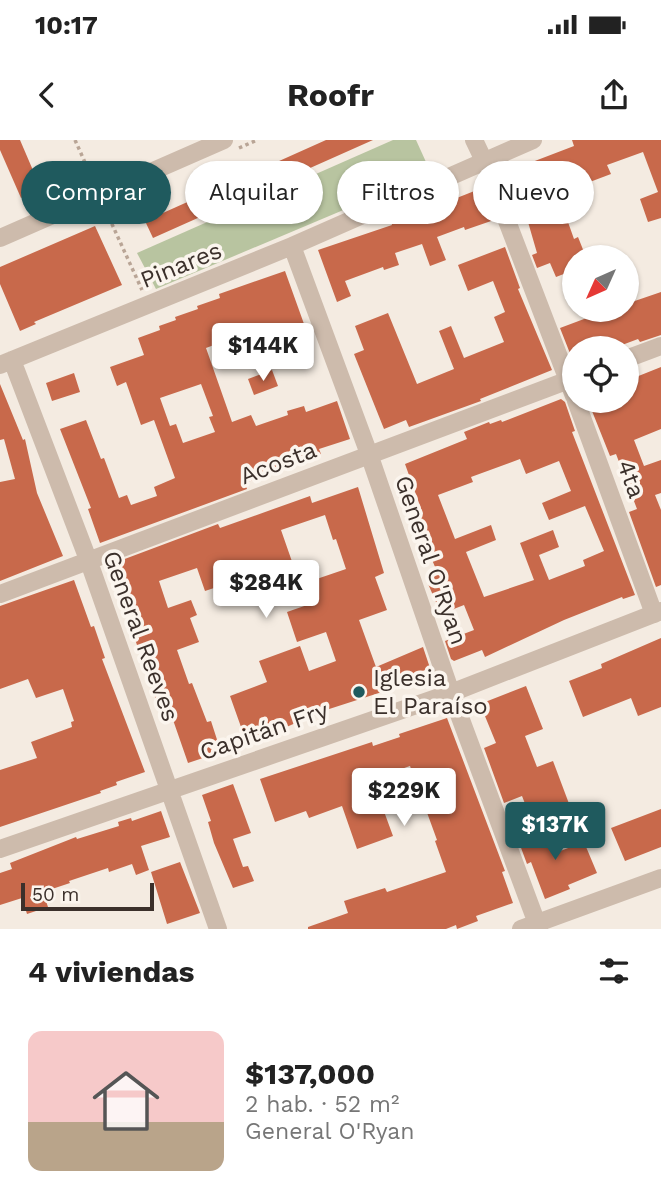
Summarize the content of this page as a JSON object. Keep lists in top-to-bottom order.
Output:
{
  "streets": {
    "street": [
      "Pinares",
      "Acosta",
      "4ta",
      "General O'Ryan",
      "General Reeves",
      "Capitán Fry"
    ]
  },
  "crossings": [
    ["Pinares", "4ta"],
    ["Pinares", "General O'Ryan"],
    ["Pinares", "General Reeves"],
    ["Acosta", "General O'Ryan"],
    ["Acosta", "General Reeves"],
    ["4ta", "Capitán Fry"],
    ["General O'Ryan", "Capitán Fry"],
    ["General Reeves", "Capitán Fry"]
  ],
  "places": ["Iglesia El Paraíso"],
  "scale_bar": "50 m",
  "north": "bottom left",
  "page": {
    "status": "10:17",
    "header": "Roofr",
    "chip": [
      "Comprar",
      "Alquilar",
      "Filtros",
      "Nuevo"
    ],
    "price": [
      "$144K",
      "$284K",
      "$229K",
      "$137K"
    ],
    "scale": "50 m",
    "heading": "4 viviendas",
    "list": [
      {
        "name": "$137,000",
        "note": "2 hab. · 52 m² · General O'Ryan"
      }
    ]
  }
}
